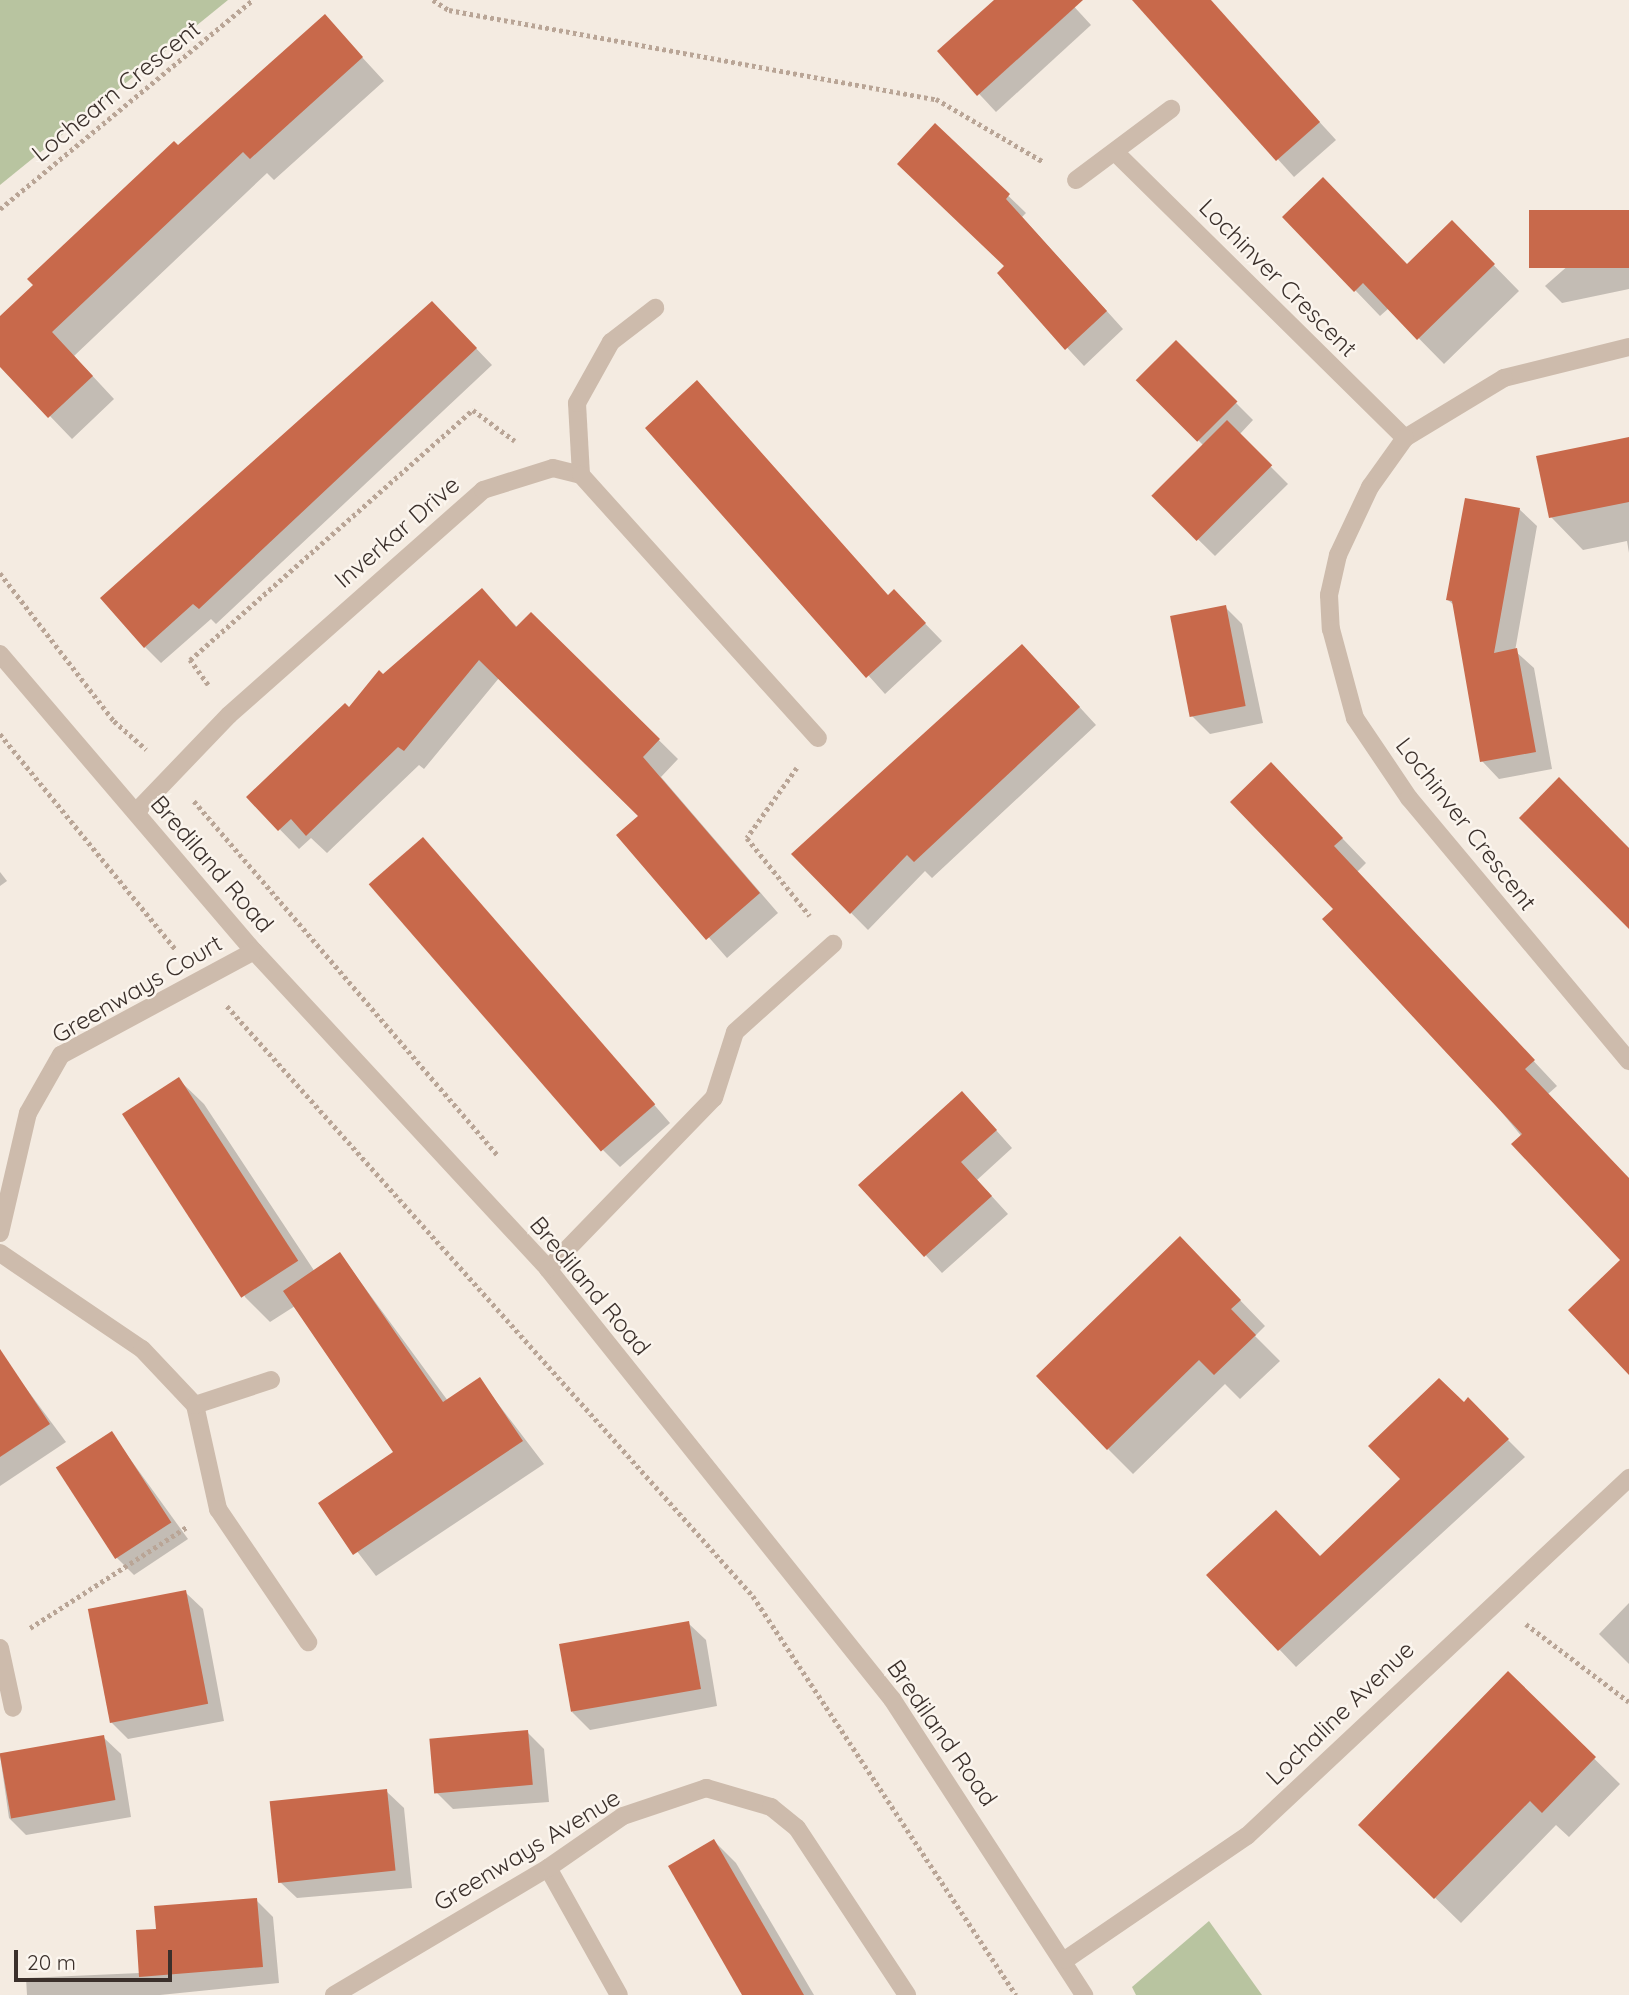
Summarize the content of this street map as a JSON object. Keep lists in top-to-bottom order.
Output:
{
  "streets": {
    "street": [
      "Lochinver Crescent",
      "Inverkar Drive",
      "Brediland Road",
      "Greenways Court",
      "Lochaline Avenue",
      "Greenways Avenue"
    ],
    "path": ["Lochearn Crescent"]
  },
  "crossings": [
    ["Inverkar Drive", "Brediland Road"],
    ["Brediland Road", "Greenways Court"],
    ["Brediland Road", "Lochaline Avenue"]
  ],
  "scale_bar": "20 m"
}
